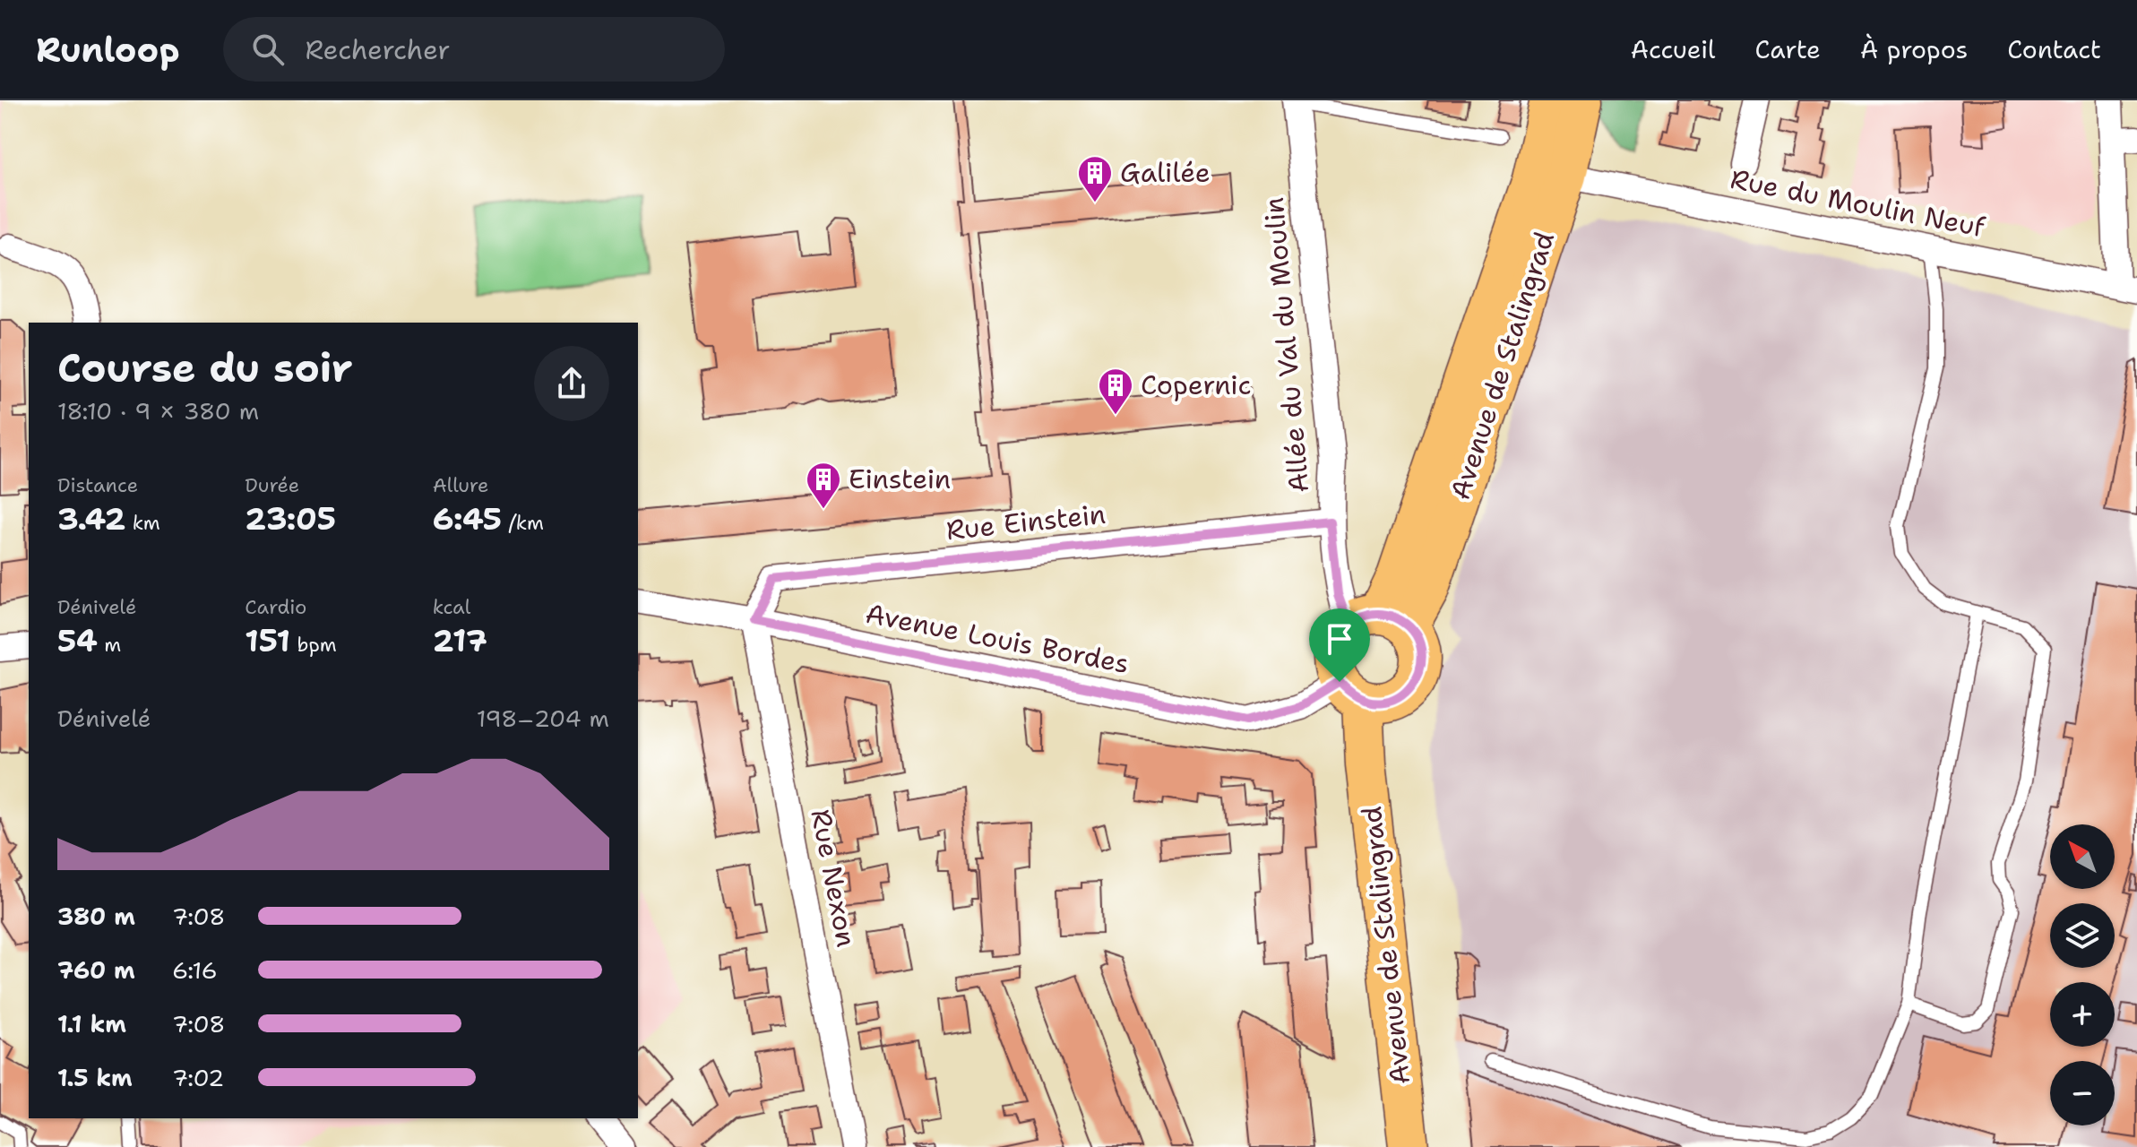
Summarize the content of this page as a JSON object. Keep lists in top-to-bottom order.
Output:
{
  "streets": {
    "main road": ["Avenue de Stalingrad"],
    "street": [
      "Rue du Moulin Neuf",
      "Allée du Val du Moulin",
      "Rue Einstein",
      "Avenue Louis Bordes",
      "Rue Nexon"
    ]
  },
  "crossings": [
    ["Rue du Moulin Neuf", "Avenue de Stalingrad"],
    ["Allée du Val du Moulin", "Avenue de Stalingrad"],
    ["Allée du Val du Moulin", "Rue Einstein"],
    ["Allée du Val du Moulin", "Avenue Louis Bordes"],
    ["Avenue de Stalingrad", "Avenue Louis Bordes"],
    ["Rue Einstein", "Avenue Louis Bordes"],
    ["Rue Einstein", "Rue Nexon"],
    ["Avenue Louis Bordes", "Rue Nexon"]
  ],
  "places": {
    "building": ["Galilée", "Copernic", "Einstein"]
  },
  "north": "top left",
  "page": {
    "header": "Runloop",
    "search": "Rechercher",
    "nav": [
      "Accueil",
      "Carte",
      "À propos",
      "Contact"
    ],
    "heading": ["Course du soir", "18:10 · 9 × 380 m"],
    "stats": [
      ["Distance", "3.42 km"],
      ["Durée", "23:05"],
      ["Allure", "6:45 /km"],
      ["Dénivelé", "54 m"],
      ["Cardio", "151 bpm"],
      ["kcal", "217"]
    ],
    "chart": ["Dénivelé", "198–204 m"],
    "map_buttons": ["+", "−"],
    "list": [
      {
        "name": "380 m",
        "note": "7:08"
      },
      {
        "name": "760 m",
        "note": "6:16"
      },
      {
        "name": "1.1 km",
        "note": "7:08"
      },
      {
        "name": "1.5 km",
        "note": "7:02"
      }
    ]
  }
}
